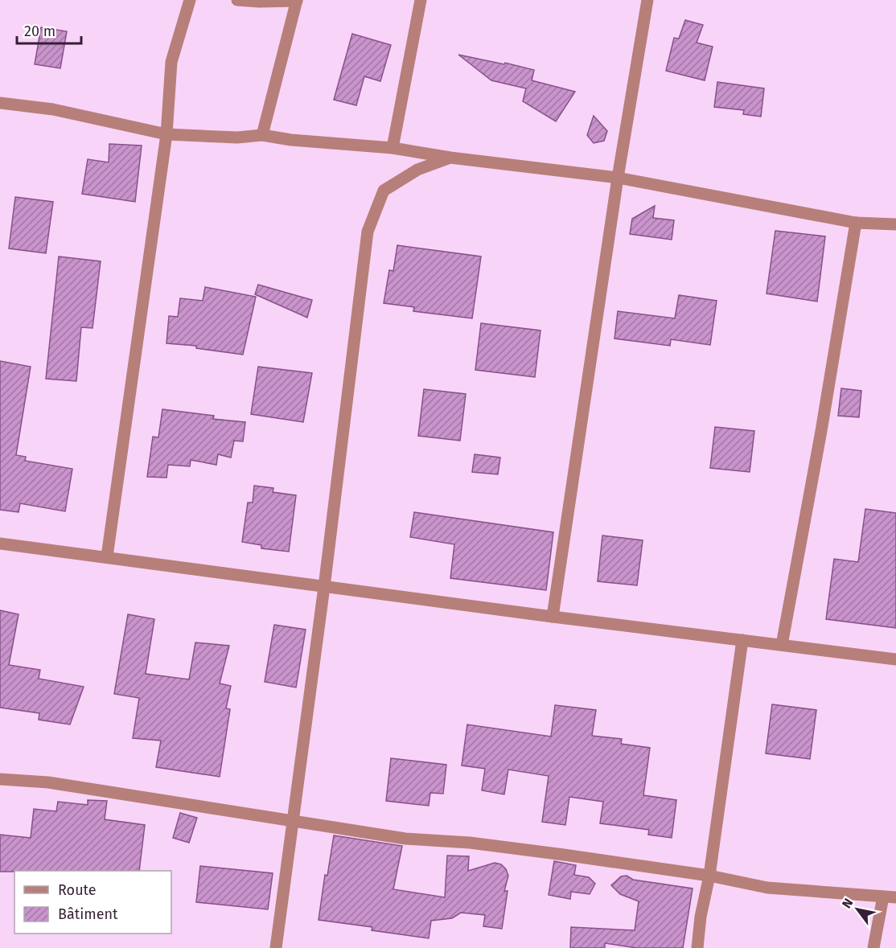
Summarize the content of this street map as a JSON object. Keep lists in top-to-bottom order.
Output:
{
  "legend": ["Route", "Bâtiment"],
  "scale_bar": "20 m",
  "north": "top left"
}
